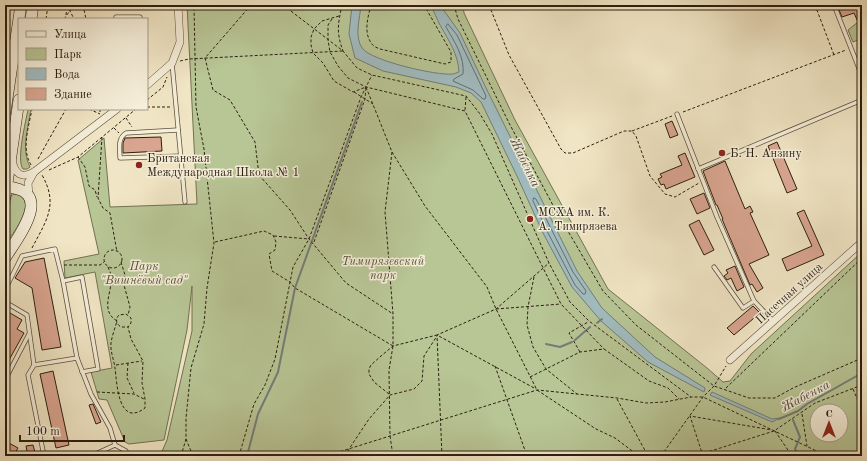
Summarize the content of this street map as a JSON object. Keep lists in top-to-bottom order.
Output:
{
  "streets": {
    "street": ["Пасечная улица"]
  },
  "water": ["Жабенка"],
  "parks": ["Тимирязевский парк", "Парк \"Вишнёвый сад\""],
  "places": ["Б. Н. Анзину", "Британская Международная Школа № 1", "МСХА им. К. А. Тимирязева"],
  "legend": [
    "Улица",
    "Парк",
    "Вода",
    "Здание"
  ],
  "scale_bar": "100 m",
  "north": "top"
}
